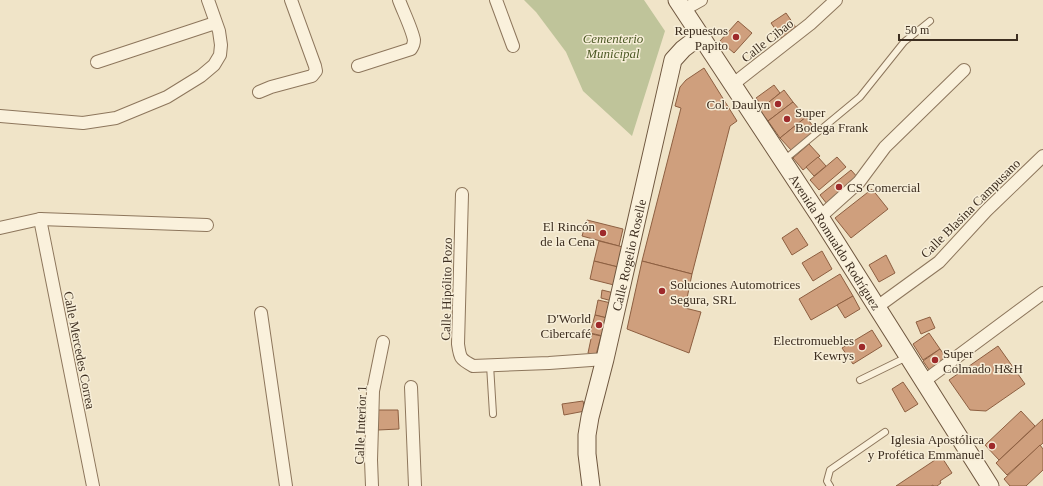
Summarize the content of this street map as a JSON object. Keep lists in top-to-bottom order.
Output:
{
  "streets": {
    "main road": ["Avenida Romualdo Rodríguez", "Calle Rogelio Roselle"],
    "street": [
      "Calle Cibao",
      "Calle Blasina Campusano",
      "Calle Hipólito Pozo",
      "Calle Mercedes Correa",
      "Calle Interior 1"
    ]
  },
  "crossings": [
    ["Calle Cibao", "Avenida Romualdo Rodríguez"],
    ["Calle Blasina Campusano", "Avenida Romualdo Rodríguez"],
    ["Avenida Romualdo Rodríguez", "Calle Rogelio Roselle"],
    ["Calle Rogelio Roselle", "Calle Hipólito Pozo"]
  ],
  "parks": ["Cementerio Municipal"],
  "places": [
    "Repuestos Papito",
    "Col. Daulyn",
    "Super Bodega Frank",
    "CS Comercial",
    "El Rincón de la Cena",
    "Soluciones Automotrices Segura, SRL",
    "D'World Cibercafé",
    "Electromuebles Kewrys",
    "Super Colmado H&H",
    "Iglesia Apostólica y Profética Emmanuel"
  ],
  "scale_bar": "50 m"
}
